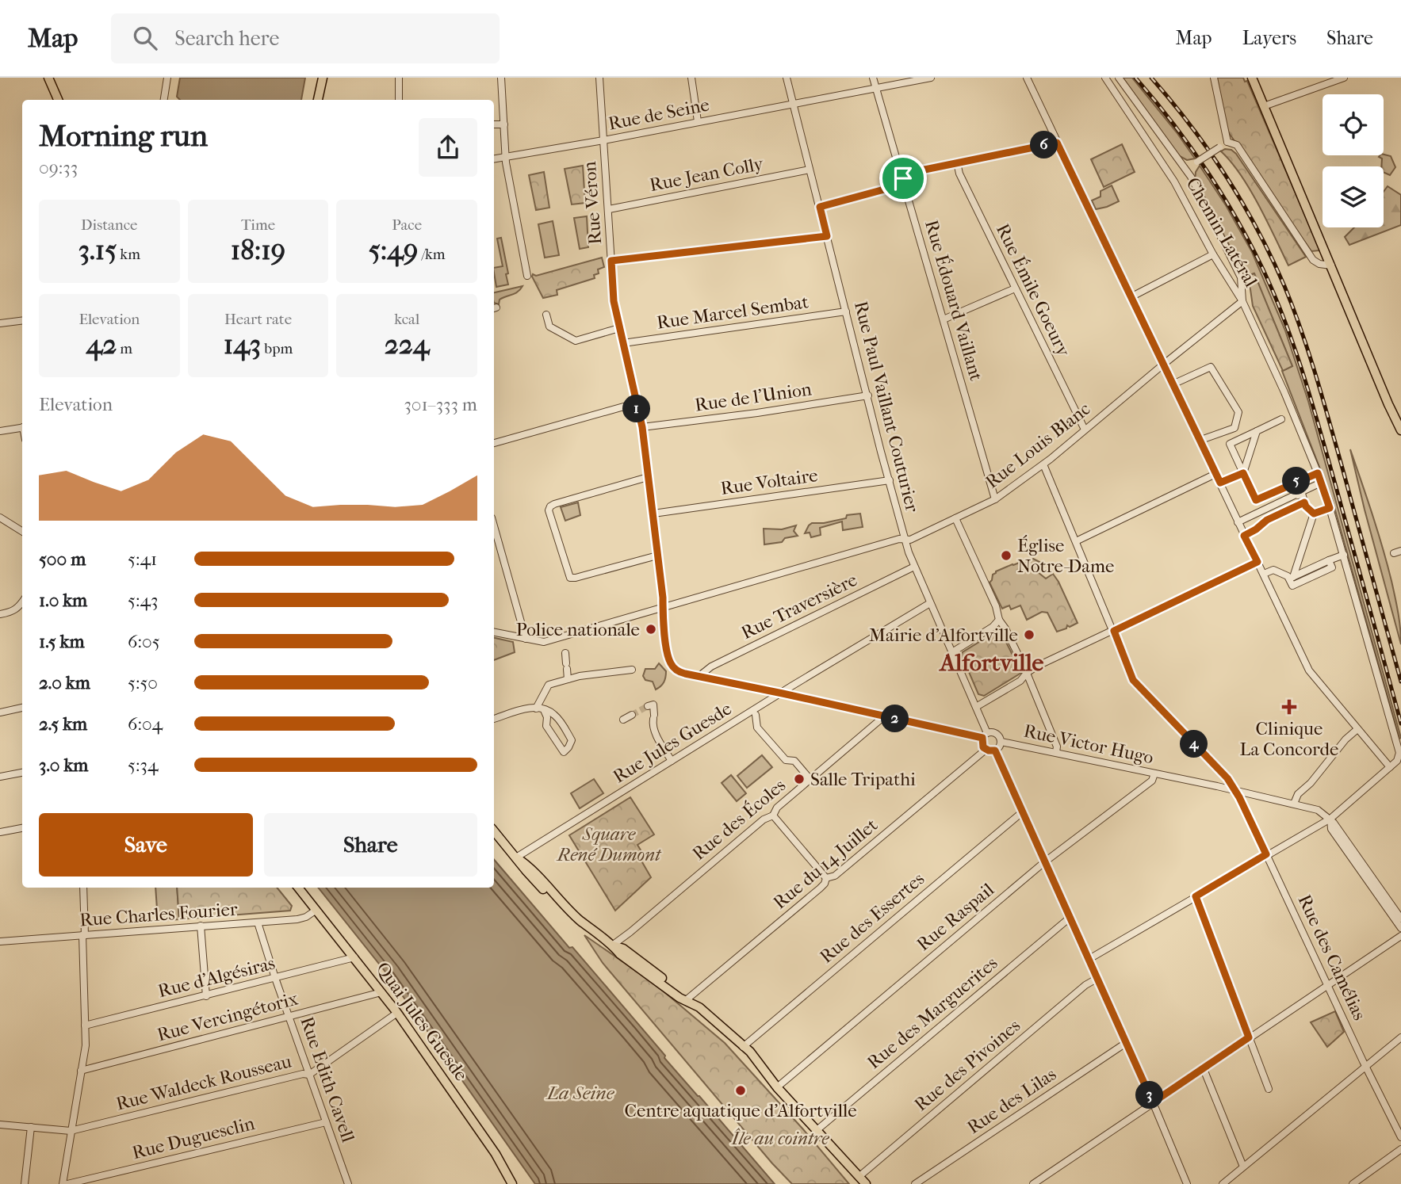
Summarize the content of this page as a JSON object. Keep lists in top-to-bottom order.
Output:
{
  "streets": {
    "main road": ["Quai Jules Guesde"],
    "street": [
      "Rue de Seine",
      "Rue Jean Colly",
      "Rue Véron",
      "Chemin Latéral",
      "Rue Émile Goeury",
      "Rue Édouard Vaillant",
      "Rue Marcel Sembat",
      "Rue de l'Union",
      "Rue Paul Vaillant Couturier",
      "Rue Louis Blanc",
      "Rue Voltaire",
      "Rue Traversière",
      "Rue Jules Guesde",
      "Rue Victor Hugo",
      "Rue des Écoles",
      "Rue du 14 Juillet",
      "Rue Charles Fourier",
      "Rue Raspail",
      "Rue des Essertes",
      "Rue des Camélias",
      "Rue d'Algésiras",
      "Rue des Marguerites",
      "Rue Vercingétorix",
      "Rue des Pivoines",
      "Rue Edith Cavell",
      "Rue Waldeck Rousseau",
      "Rue des Lilas",
      "Rue Duguesclin"
    ]
  },
  "crossings": [
    ["Rue de Seine", "Rue Véron"],
    ["Rue de Seine", "Rue Édouard Vaillant"],
    ["Rue de Seine", "Rue Paul Vaillant Couturier"],
    ["Rue Jean Colly", "Rue Véron"],
    ["Rue Jean Colly", "Rue Paul Vaillant Couturier"],
    ["Rue Véron", "Rue Marcel Sembat"],
    ["Rue Véron", "Rue de l'Union"],
    ["Rue Véron", "Rue Louis Blanc"],
    ["Rue Véron", "Rue Voltaire"],
    ["Rue Véron", "Rue Traversière"],
    ["Chemin Latéral", "Rue Louis Blanc"],
    ["Rue Émile Goeury", "Rue Louis Blanc"],
    ["Rue Édouard Vaillant", "Rue Louis Blanc"],
    ["Rue Marcel Sembat", "Rue Paul Vaillant Couturier"],
    ["Rue de l'Union", "Rue Paul Vaillant Couturier"],
    ["Rue Paul Vaillant Couturier", "Rue Louis Blanc"],
    ["Rue Paul Vaillant Couturier", "Rue Voltaire"],
    ["Rue Paul Vaillant Couturier", "Rue Traversière"],
    ["Rue Paul Vaillant Couturier", "Rue Jules Guesde"],
    ["Rue Paul Vaillant Couturier", "Rue Victor Hugo"],
    ["Rue Paul Vaillant Couturier", "Rue du 14 Juillet"],
    ["Rue Louis Blanc", "Rue des Camélias"],
    ["Rue Victor Hugo", "Rue du 14 Juillet"],
    ["Rue Victor Hugo", "Rue Raspail"],
    ["Rue Victor Hugo", "Rue des Camélias"],
    ["Rue Charles Fourier", "Quai Jules Guesde"],
    ["Rue Charles Fourier", "Rue Edith Cavell"],
    ["Rue d'Algésiras", "Quai Jules Guesde"],
    ["Rue d'Algésiras", "Rue Edith Cavell"],
    ["Rue Vercingétorix", "Quai Jules Guesde"],
    ["Rue Vercingétorix", "Rue Edith Cavell"],
    ["Quai Jules Guesde", "Rue Waldeck Rousseau"],
    ["Rue Edith Cavell", "Rue Waldeck Rousseau"],
    ["Rue Edith Cavell", "Rue Duguesclin"]
  ],
  "districts": ["Alfortville"],
  "water": ["La Seine"],
  "parks": ["Square René Dumont", "Île au cointre"],
  "places": {
    "other": [
      "Église Notre-Dame",
      "Police nationale",
      "Mairie d'Alfortville",
      "Salle Tripathi",
      "Centre aquatique d’Alfortville"
    ],
    "health": ["Clinique La Concorde"]
  },
  "page": {
    "header": "Map",
    "search": "Search here",
    "nav": ["Map", "Layers", "Share"],
    "heading": ["Morning run", "09:33"],
    "pins": [
      "6",
      "1",
      "5",
      "2",
      "4",
      "3"
    ],
    "stats": [
      ["Distance", "3.15 km"],
      ["Time", "18:19"],
      ["Pace", "5:49 /km"],
      ["Elevation", "42 m"],
      ["Heart rate", "143 bpm"],
      ["kcal", "224"]
    ],
    "chart": ["Elevation", "301–333 m"],
    "list": [
      {
        "name": "500 m",
        "note": "5:41"
      },
      {
        "name": "1.0 km",
        "note": "5:43"
      },
      {
        "name": "1.5 km",
        "note": "6:05"
      },
      {
        "name": "2.0 km",
        "note": "5:50"
      },
      {
        "name": "2.5 km",
        "note": "6:04"
      },
      {
        "name": "3.0 km",
        "note": "5:34"
      }
    ],
    "buttons": ["Save", "Share"]
  }
}
